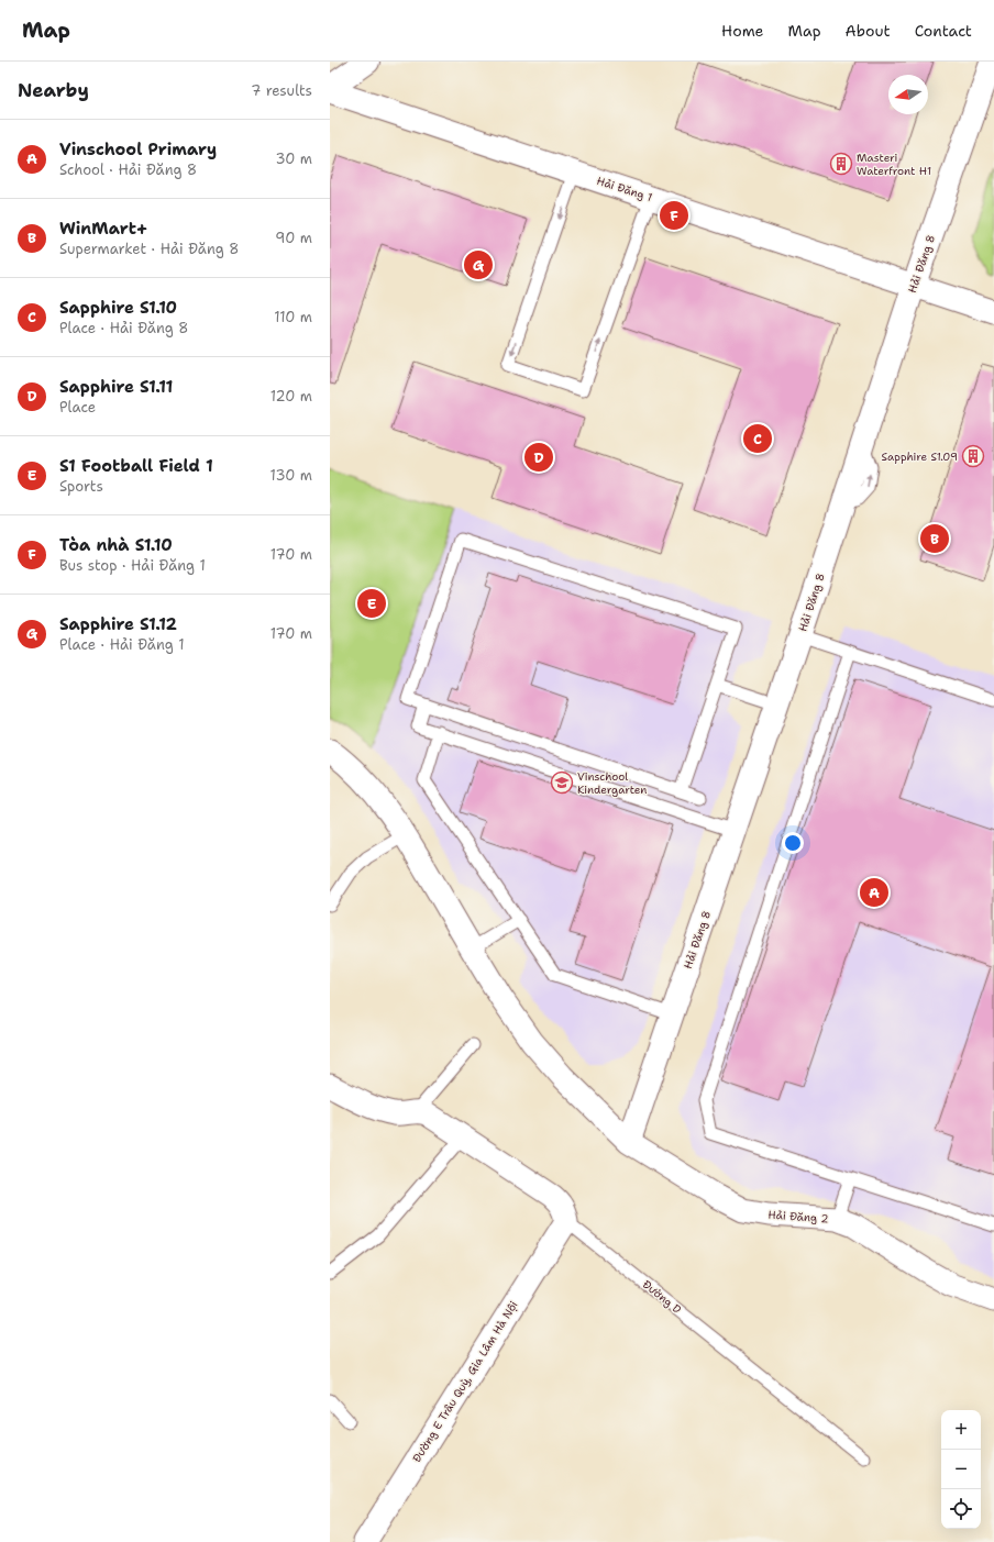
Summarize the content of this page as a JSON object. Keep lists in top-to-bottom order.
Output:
{
  "streets": {
    "street": [
      "Hải Đăng 1",
      "Hải Đăng 8",
      "Hải Đăng 2",
      "Đường D",
      "Đường E Trâu Quỳ, Gia Lâm Hà Nội"
    ]
  },
  "crossings": [
    ["Hải Đăng 1", "Hải Đăng 8"],
    ["Hải Đăng 8", "Hải Đăng 2"],
    ["Đường D", "Đường E Trâu Quỳ, Gia Lâm Hà Nội"]
  ],
  "places": {
    "building": ["Masteri Waterfront H1", "Sapphire S1.09"],
    "school or university": ["Vinschool Kindergarten"]
  },
  "north": "left",
  "page": {
    "header": "Map",
    "nav": [
      "Home",
      "Map",
      "About",
      "Contact"
    ],
    "heading": ["Nearby", "7 results"],
    "list": [
      {
        "mark": "A",
        "name": "Vinschool Primary",
        "note": "School · Hải Đăng 8",
        "value": "30 m"
      },
      {
        "mark": "B",
        "name": "WinMart+",
        "note": "Supermarket · Hải Đăng 8",
        "value": "90 m"
      },
      {
        "mark": "C",
        "name": "Sapphire S1.10",
        "note": "Place · Hải Đăng 8",
        "value": "110 m"
      },
      {
        "mark": "D",
        "name": "Sapphire S1.11",
        "note": "Place",
        "value": "120 m"
      },
      {
        "mark": "E",
        "name": "S1 Football Field 1",
        "note": "Sports",
        "value": "130 m"
      },
      {
        "mark": "F",
        "name": "Tòa nhà S1.10",
        "note": "Bus stop · Hải Đăng 1",
        "value": "170 m"
      },
      {
        "mark": "G",
        "name": "Sapphire S1.12",
        "note": "Place · Hải Đăng 1",
        "value": "170 m"
      }
    ],
    "pins": [
      "F",
      "G",
      "C",
      "D",
      "B",
      "E",
      "A"
    ],
    "map_buttons": ["+", "−"]
  }
}
